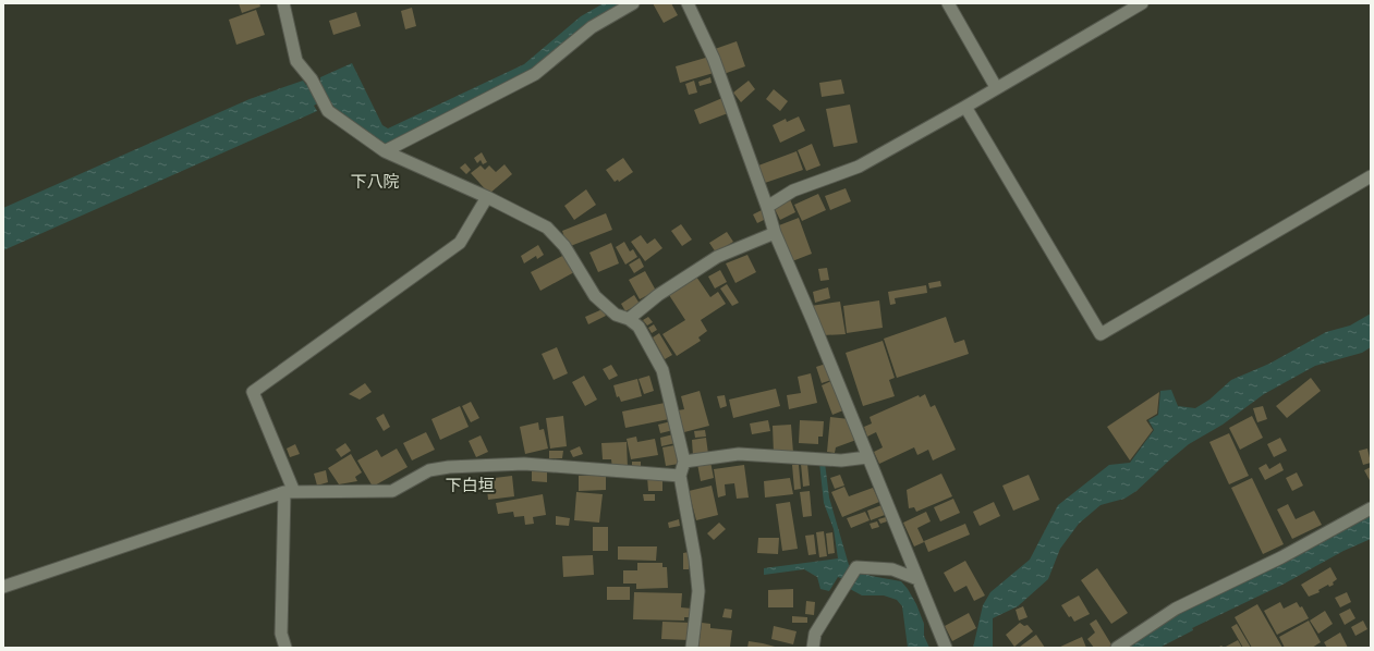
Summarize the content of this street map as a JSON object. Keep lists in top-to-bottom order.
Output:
{
  "districts": ["下八院", "下白垣"]
}
